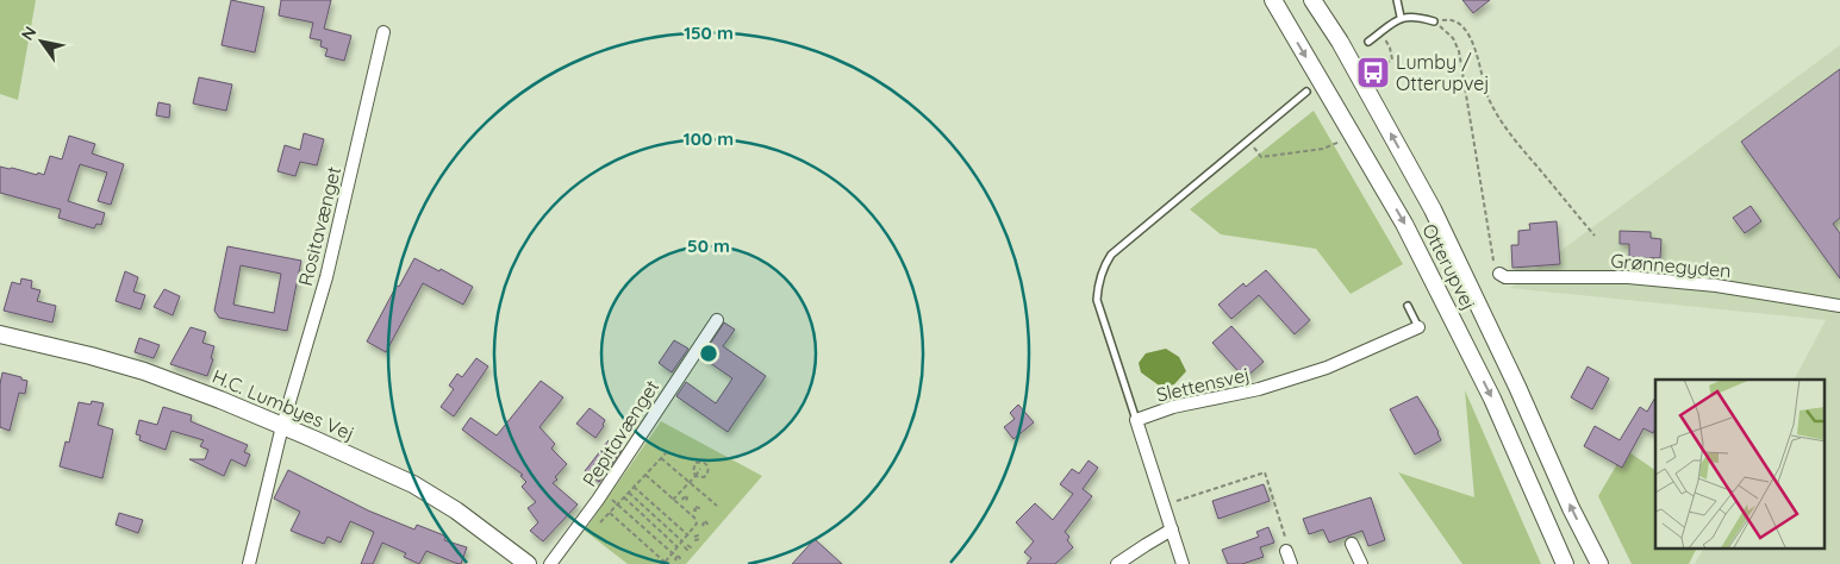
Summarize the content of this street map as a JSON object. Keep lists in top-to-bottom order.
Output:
{
  "streets": {
    "main road": ["Otterupvej", "H.C. Lumbyes Vej"],
    "street": [
      "Rositavænget",
      "Grønnegyden",
      "Slettensvej",
      "Pepitavænget"
    ]
  },
  "crossings": [
    ["Rositavænget", "H.C. Lumbyes Vej"]
  ],
  "places": {
    "bus stop": ["Lumby / Otterupvej"]
  },
  "north": "top left",
  "rings": ["150 m", "100 m", "50 m"]
}
